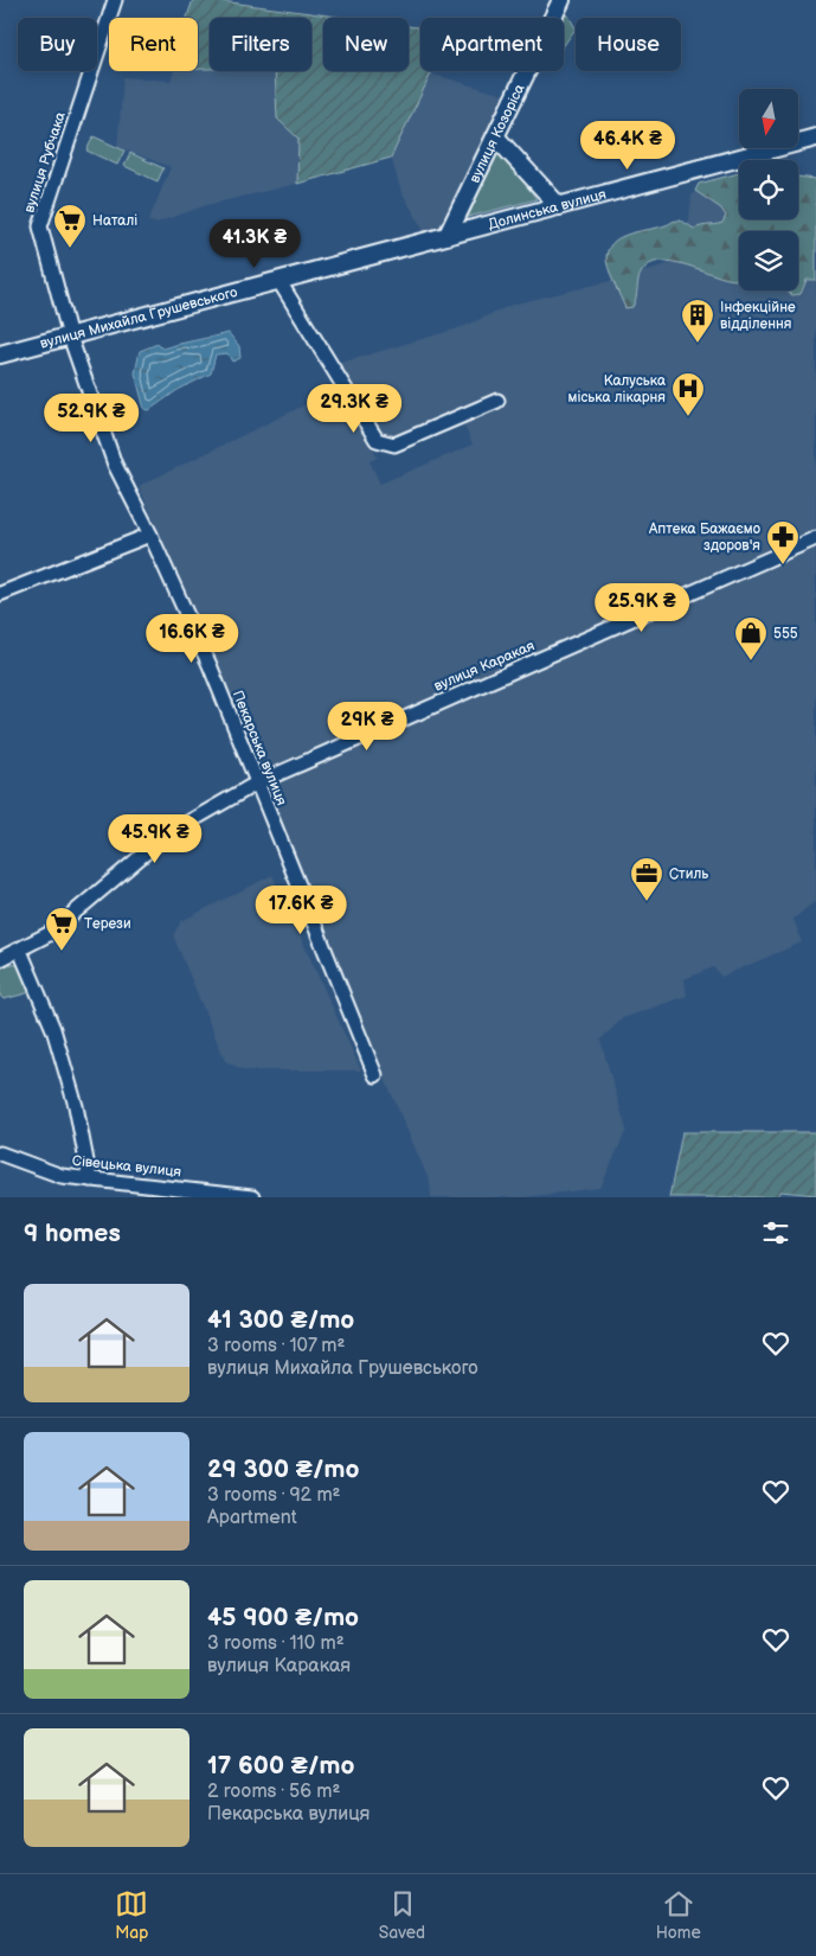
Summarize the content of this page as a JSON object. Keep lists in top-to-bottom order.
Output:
{
  "streets": {
    "main road": ["вулиця Козоріса", "Долинська вулиця", "вулиця Михайла Грушевського"],
    "street": [
      "вулиця Рубчака",
      "вулиця Каракая",
      "Пекарська вулиця",
      "Сівецька вулиця"
    ]
  },
  "crossings": [
    ["вулиця Козоріса", "Долинська вулиця"],
    ["вулиця Козоріса", "вулиця Михайла Грушевського"],
    ["вулиця Рубчака", "вулиця Михайла Грушевського"],
    ["вулиця Рубчака", "Пекарська вулиця"],
    ["Долинська вулиця", "вулиця Михайла Грушевського"],
    ["вулиця Михайла Грушевського", "Пекарська вулиця"],
    ["вулиця Каракая", "Пекарська вулиця"]
  ],
  "places": {
    "supermarket": ["Наталі", "Терези"],
    "building": ["Інфекційне відділення"],
    "hospital": ["Калуська міська лікарня"],
    "pharmacy": ["Аптека Бажаємо здоров'я"],
    "shop": ["555"],
    "office": ["Стиль"]
  },
  "north": "bottom",
  "page": {
    "chip": [
      "Buy",
      "Rent",
      "Filters",
      "New",
      "Apartment",
      "House"
    ],
    "price": [
      "46.4K ₴",
      "41.3K ₴",
      "29.3K ₴",
      "52.9K ₴",
      "25.9K ₴",
      "16.6K ₴",
      "29K ₴",
      "45.9K ₴",
      "17.6K ₴"
    ],
    "heading": "9 homes",
    "list": [
      {
        "name": "41 300 ₴/mo",
        "note": "3 rooms · 107 m² · вулиця Михайла Грушевського"
      },
      {
        "name": "29 300 ₴/mo",
        "note": "3 rooms · 92 m² · Apartment"
      },
      {
        "name": "45 900 ₴/mo",
        "note": "3 rooms · 110 m² · вулиця Каракая"
      },
      {
        "name": "17 600 ₴/mo",
        "note": "2 rooms · 56 m² · Пекарська вулиця"
      }
    ],
    "tabs": ["Map", "Saved", "Home"]
  }
}
